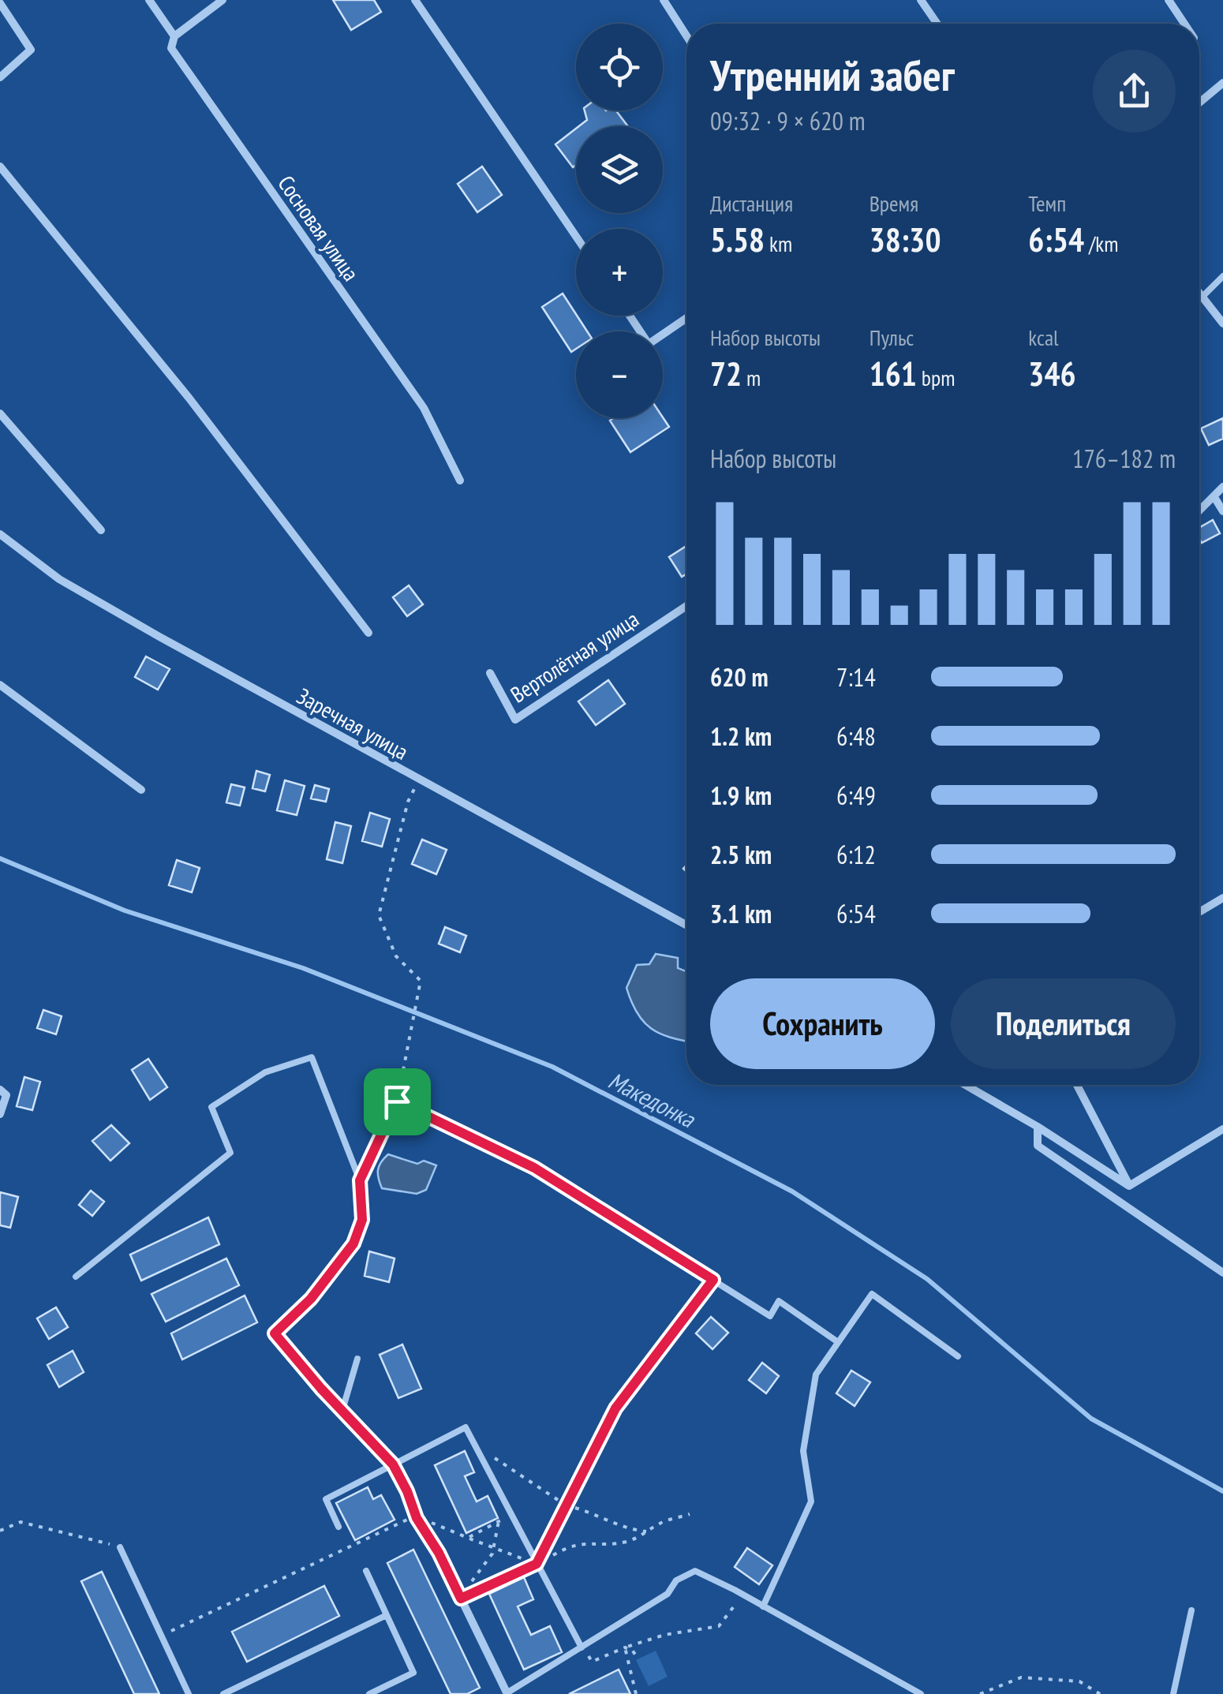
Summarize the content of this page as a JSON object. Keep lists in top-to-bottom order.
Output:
{
  "streets": {
    "street": ["Сосновая улица", "Вертолётная улица", "Заречная улица"]
  },
  "water": ["Македонка"],
  "page": {
    "map_buttons": ["+", "−"],
    "heading": ["Утренний забег", "09:32 · 9 × 620 m"],
    "stats": [
      ["Дистанция", "5.58 km"],
      ["Время", "38:30"],
      ["Темп", "6:54 /km"],
      ["Набор высоты", "72 m"],
      ["Пульс", "161 bpm"],
      ["kcal", "346"]
    ],
    "chart": ["Набор высоты", "176–182 m"],
    "list": [
      {
        "name": "620 m",
        "note": "7:14"
      },
      {
        "name": "1.2 km",
        "note": "6:48"
      },
      {
        "name": "1.9 km",
        "note": "6:49"
      },
      {
        "name": "2.5 km",
        "note": "6:12"
      },
      {
        "name": "3.1 km",
        "note": "6:54"
      }
    ],
    "buttons": ["Сохранить", "Поделиться"]
  }
}
